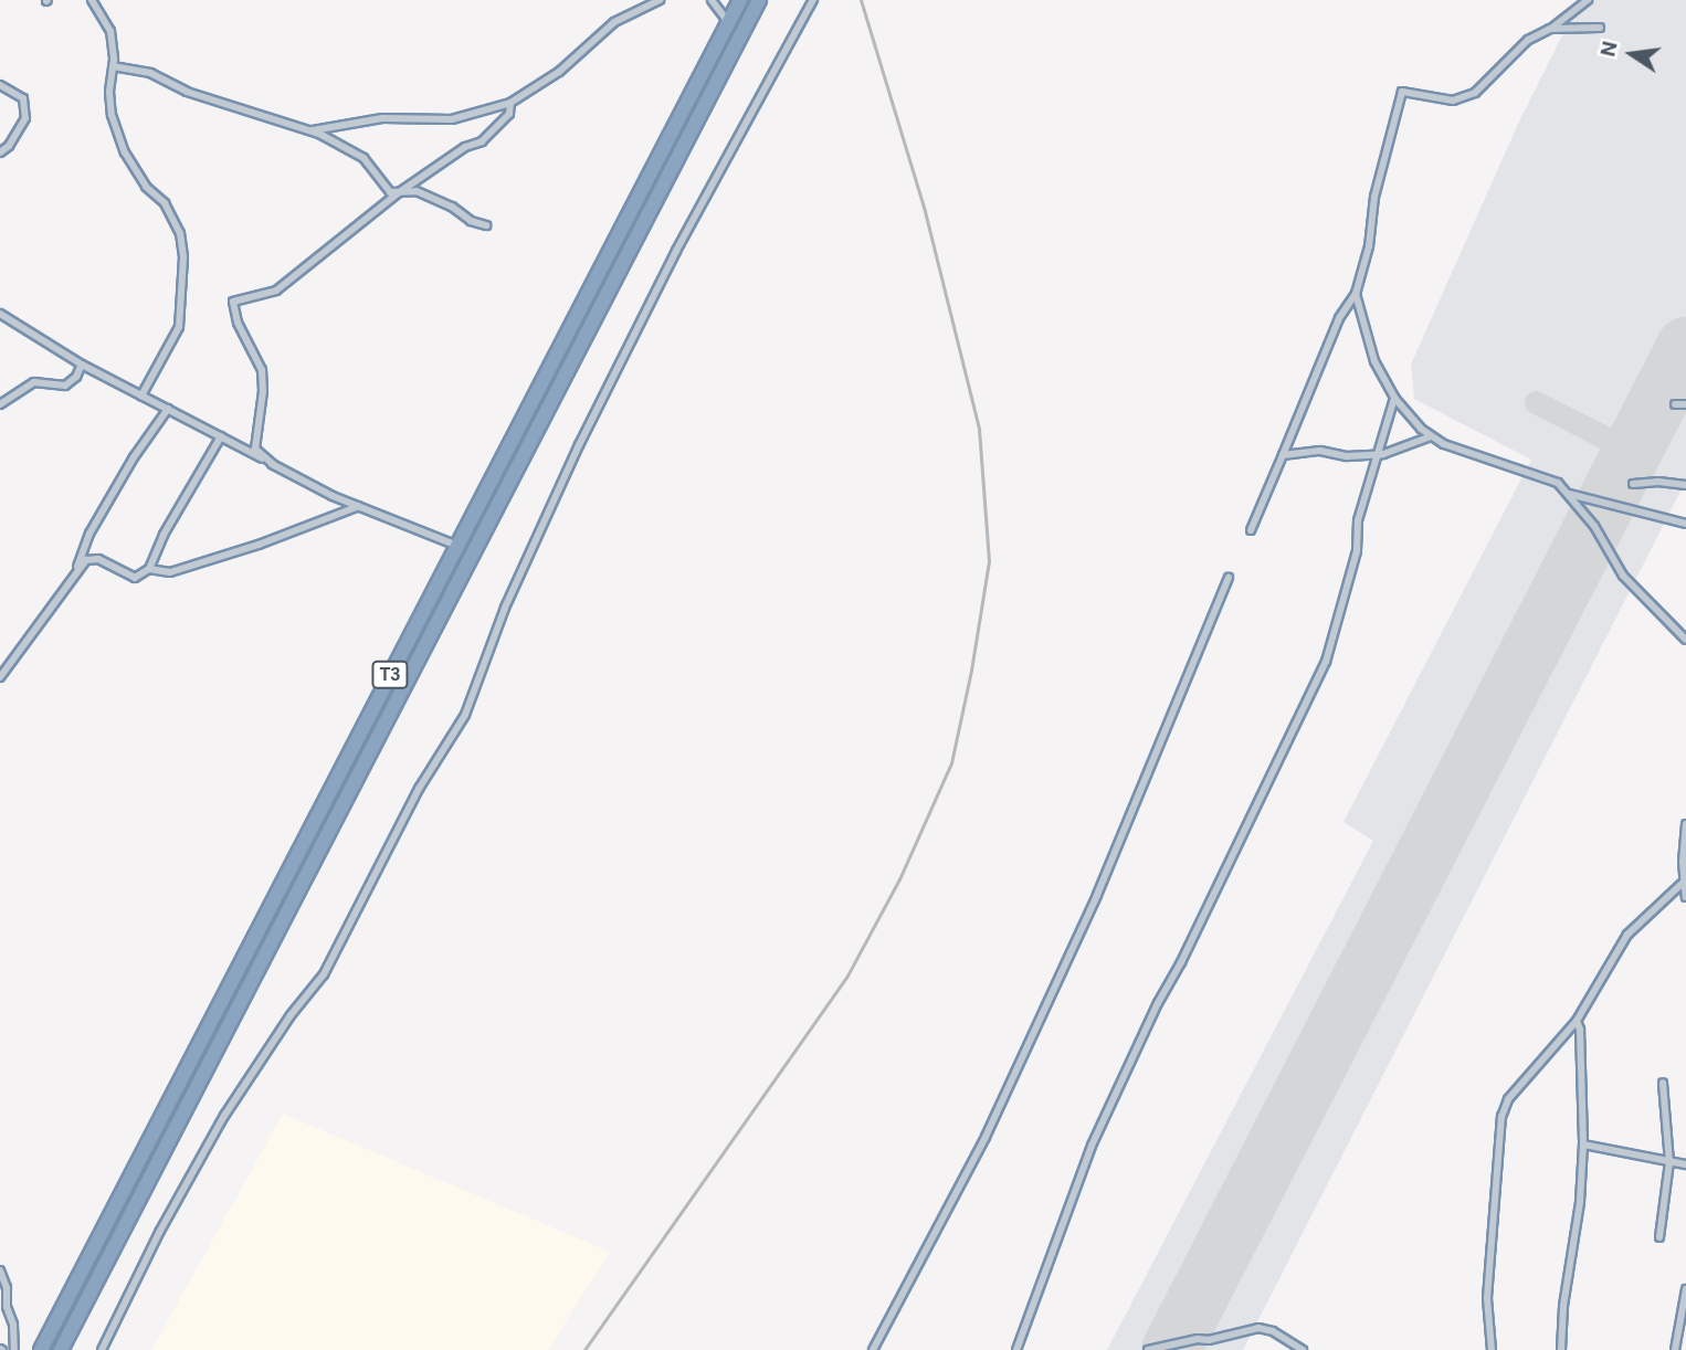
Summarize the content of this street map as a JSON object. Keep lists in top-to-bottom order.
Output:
{
  "streets": {
    "highway": ["T3"]
  },
  "north": "left"
}
